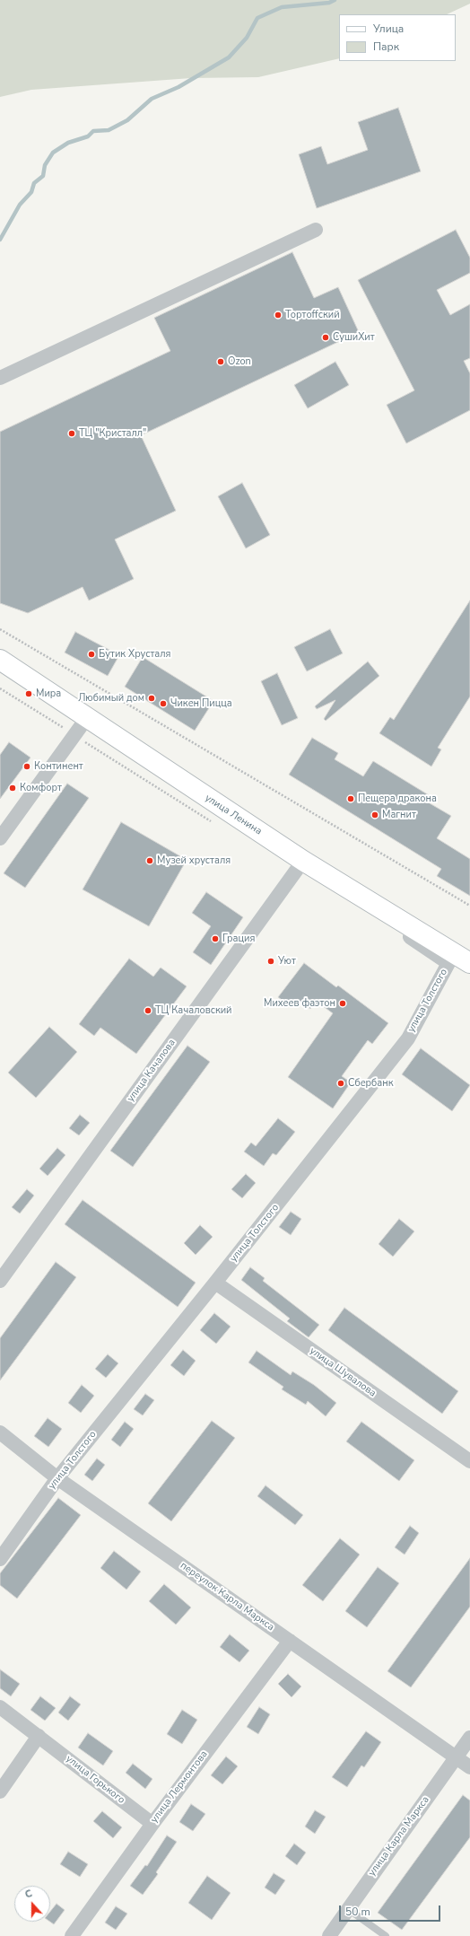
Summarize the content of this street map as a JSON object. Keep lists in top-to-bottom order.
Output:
{
  "streets": {
    "main road": ["улица Ленина"],
    "street": [
      "улица Толстого",
      "улица Качалова",
      "улица Шувалова",
      "переулок Карла Маркса",
      "улица Горького",
      "улица Лермонтова",
      "улица Карла Маркса"
    ]
  },
  "crossings": [
    ["улица Ленина", "улица Толстого"],
    ["улица Ленина", "улица Качалова"],
    ["улица Толстого", "улица Шувалова"],
    ["улица Толстого", "переулок Карла Маркса"],
    ["переулок Карла Маркса", "улица Лермонтова"],
    ["переулок Карла Маркса", "улица Карла Маркса"],
    ["улица Горького", "улица Лермонтова"]
  ],
  "places": [
    "Тортоffский",
    "СушиХит",
    "Ozon",
    "ТЦ \"Кристалл\"",
    "Бутик Хрусталя",
    "Мира",
    "Любимый дом",
    "Чикен Пицца",
    "Континент",
    "Комфорт",
    "Пещера дракона",
    "Магнит",
    "Музей хрусталя",
    "Грация",
    "Уют",
    "Михеев фаэтон",
    "ТЦ Качаловский",
    "Сбербанк"
  ],
  "legend": ["Улица", "Парк"],
  "scale_bar": "50 m",
  "north": "top"
}
